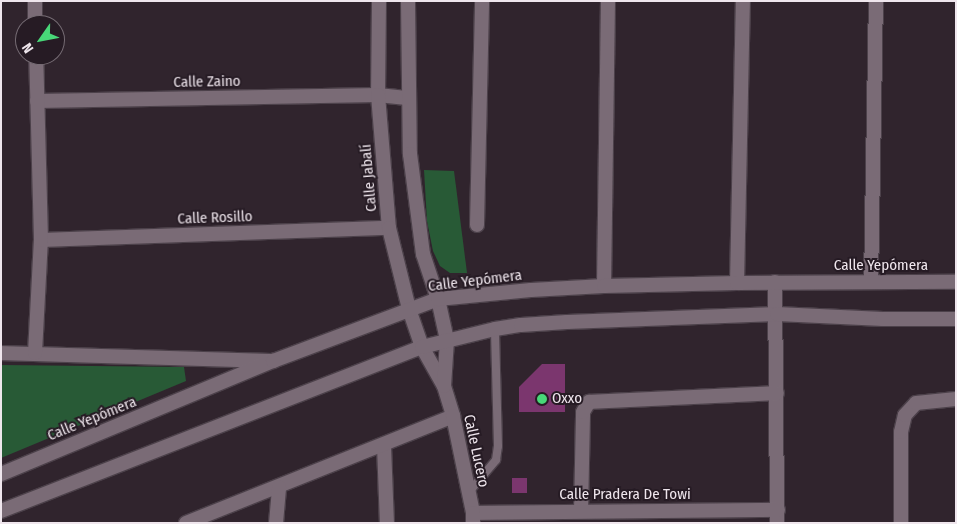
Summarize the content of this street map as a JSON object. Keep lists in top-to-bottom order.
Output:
{
  "streets": {
    "street": [
      "Calle Zaino",
      "Calle Jabalí",
      "Calle Rosillo",
      "Calle Yepómera",
      "Calle Lucero",
      "Calle Pradera De Towi"
    ]
  },
  "crossings": [
    ["Calle Zaino", "Calle Jabalí"],
    ["Calle Jabalí", "Calle Rosillo"],
    ["Calle Jabalí", "Calle Yepómera"],
    ["Calle Jabalí", "Calle Lucero"],
    ["Calle Lucero", "Calle Pradera De Towi"]
  ],
  "places": ["Oxxo"],
  "north": "bottom left"
}
